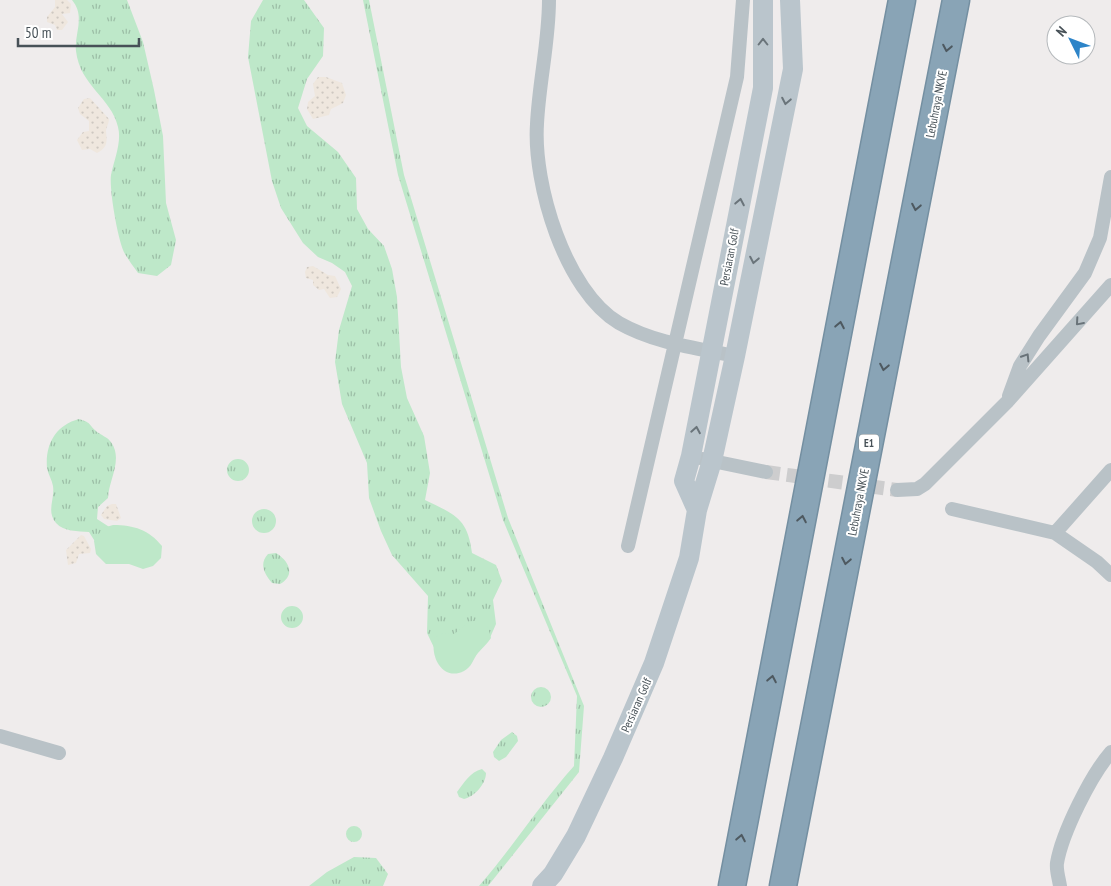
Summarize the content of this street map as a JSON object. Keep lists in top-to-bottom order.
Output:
{
  "streets": {
    "highway": ["Lebuhraya NKVE", "E1"],
    "street": ["Persiaran Golf"]
  },
  "scale_bar": "50 m",
  "north": "top left"
}
